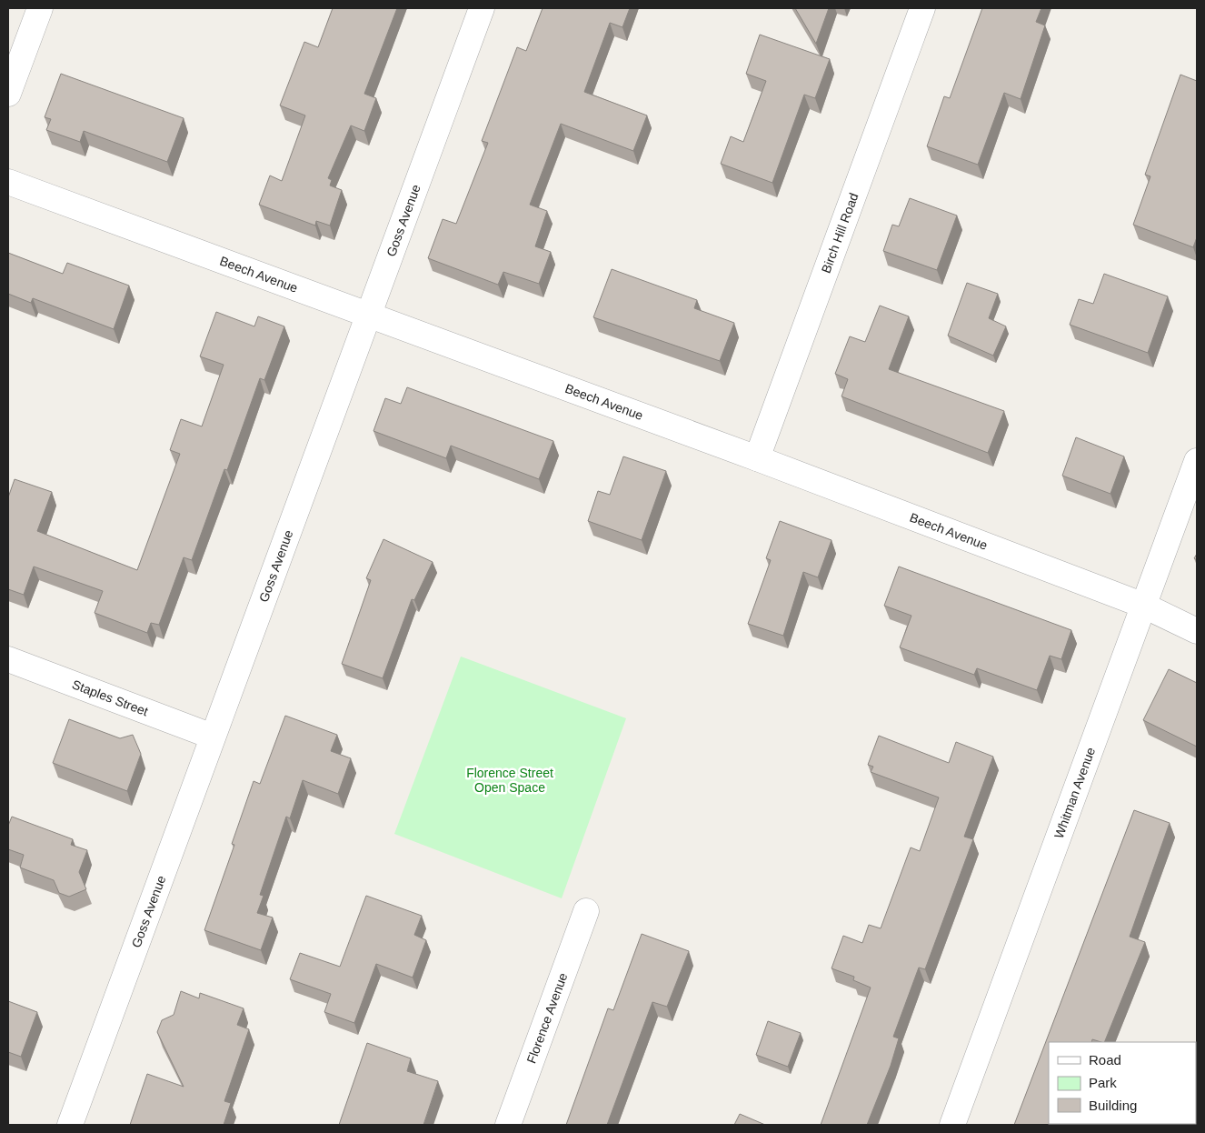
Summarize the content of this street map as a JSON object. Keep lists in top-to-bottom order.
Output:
{
  "streets": {
    "street": [
      "Goss Avenue",
      "Birch Hill Road",
      "Beech Avenue",
      "Staples Street",
      "Whitman Avenue",
      "Florence Avenue"
    ]
  },
  "crossings": [
    ["Goss Avenue", "Beech Avenue"],
    ["Goss Avenue", "Staples Street"],
    ["Birch Hill Road", "Beech Avenue"],
    ["Beech Avenue", "Whitman Avenue"]
  ],
  "parks": ["Florence Street Open Space"],
  "legend": ["Road", "Park", "Building"]
}
